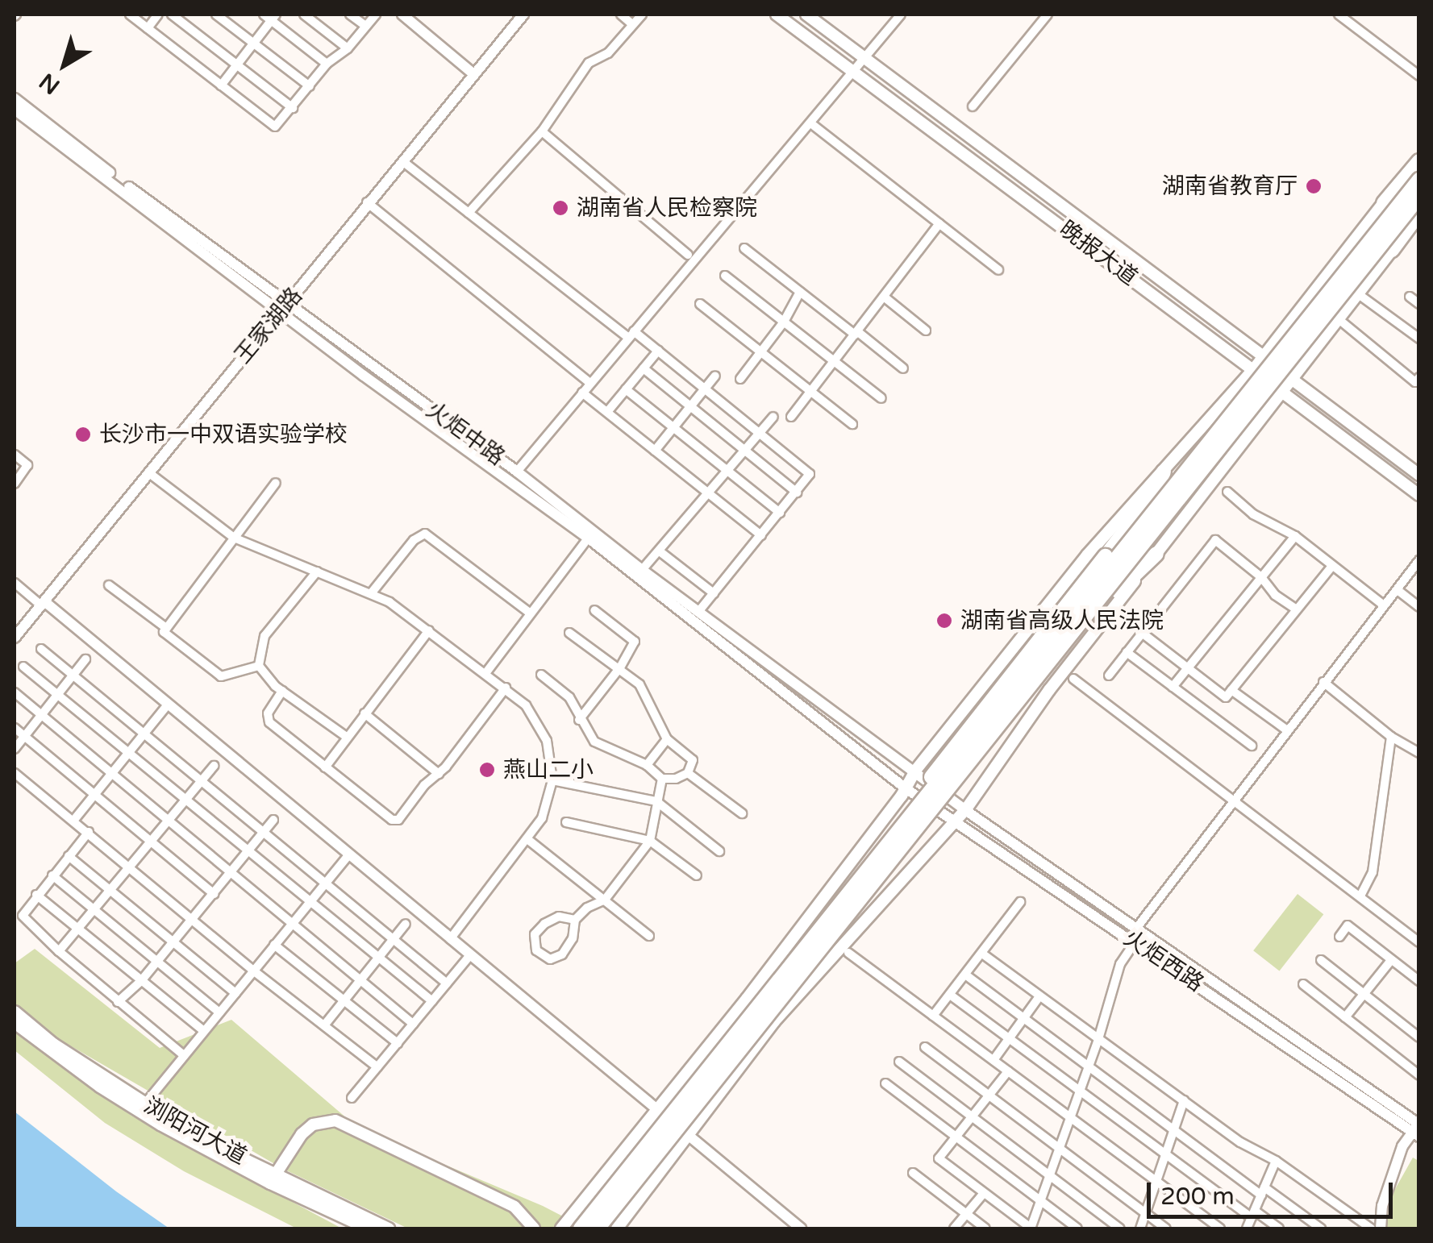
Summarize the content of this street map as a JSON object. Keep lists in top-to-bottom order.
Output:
{
  "streets": {
    "main road": ["晚报大道", "浏阳河大道"],
    "street": ["王家湖路", "火炬中路", "火炬西路"]
  },
  "crossings": [
    ["王家湖路", "火炬中路"],
    ["火炬中路", "火炬西路"]
  ],
  "places": [
    "湖南省教育厅",
    "湖南省人民检察院",
    "长沙市一中双语实验学校",
    "湖南省高级人民法院",
    "燕山二小"
  ],
  "scale_bar": "200 m",
  "north": "bottom left"
}
